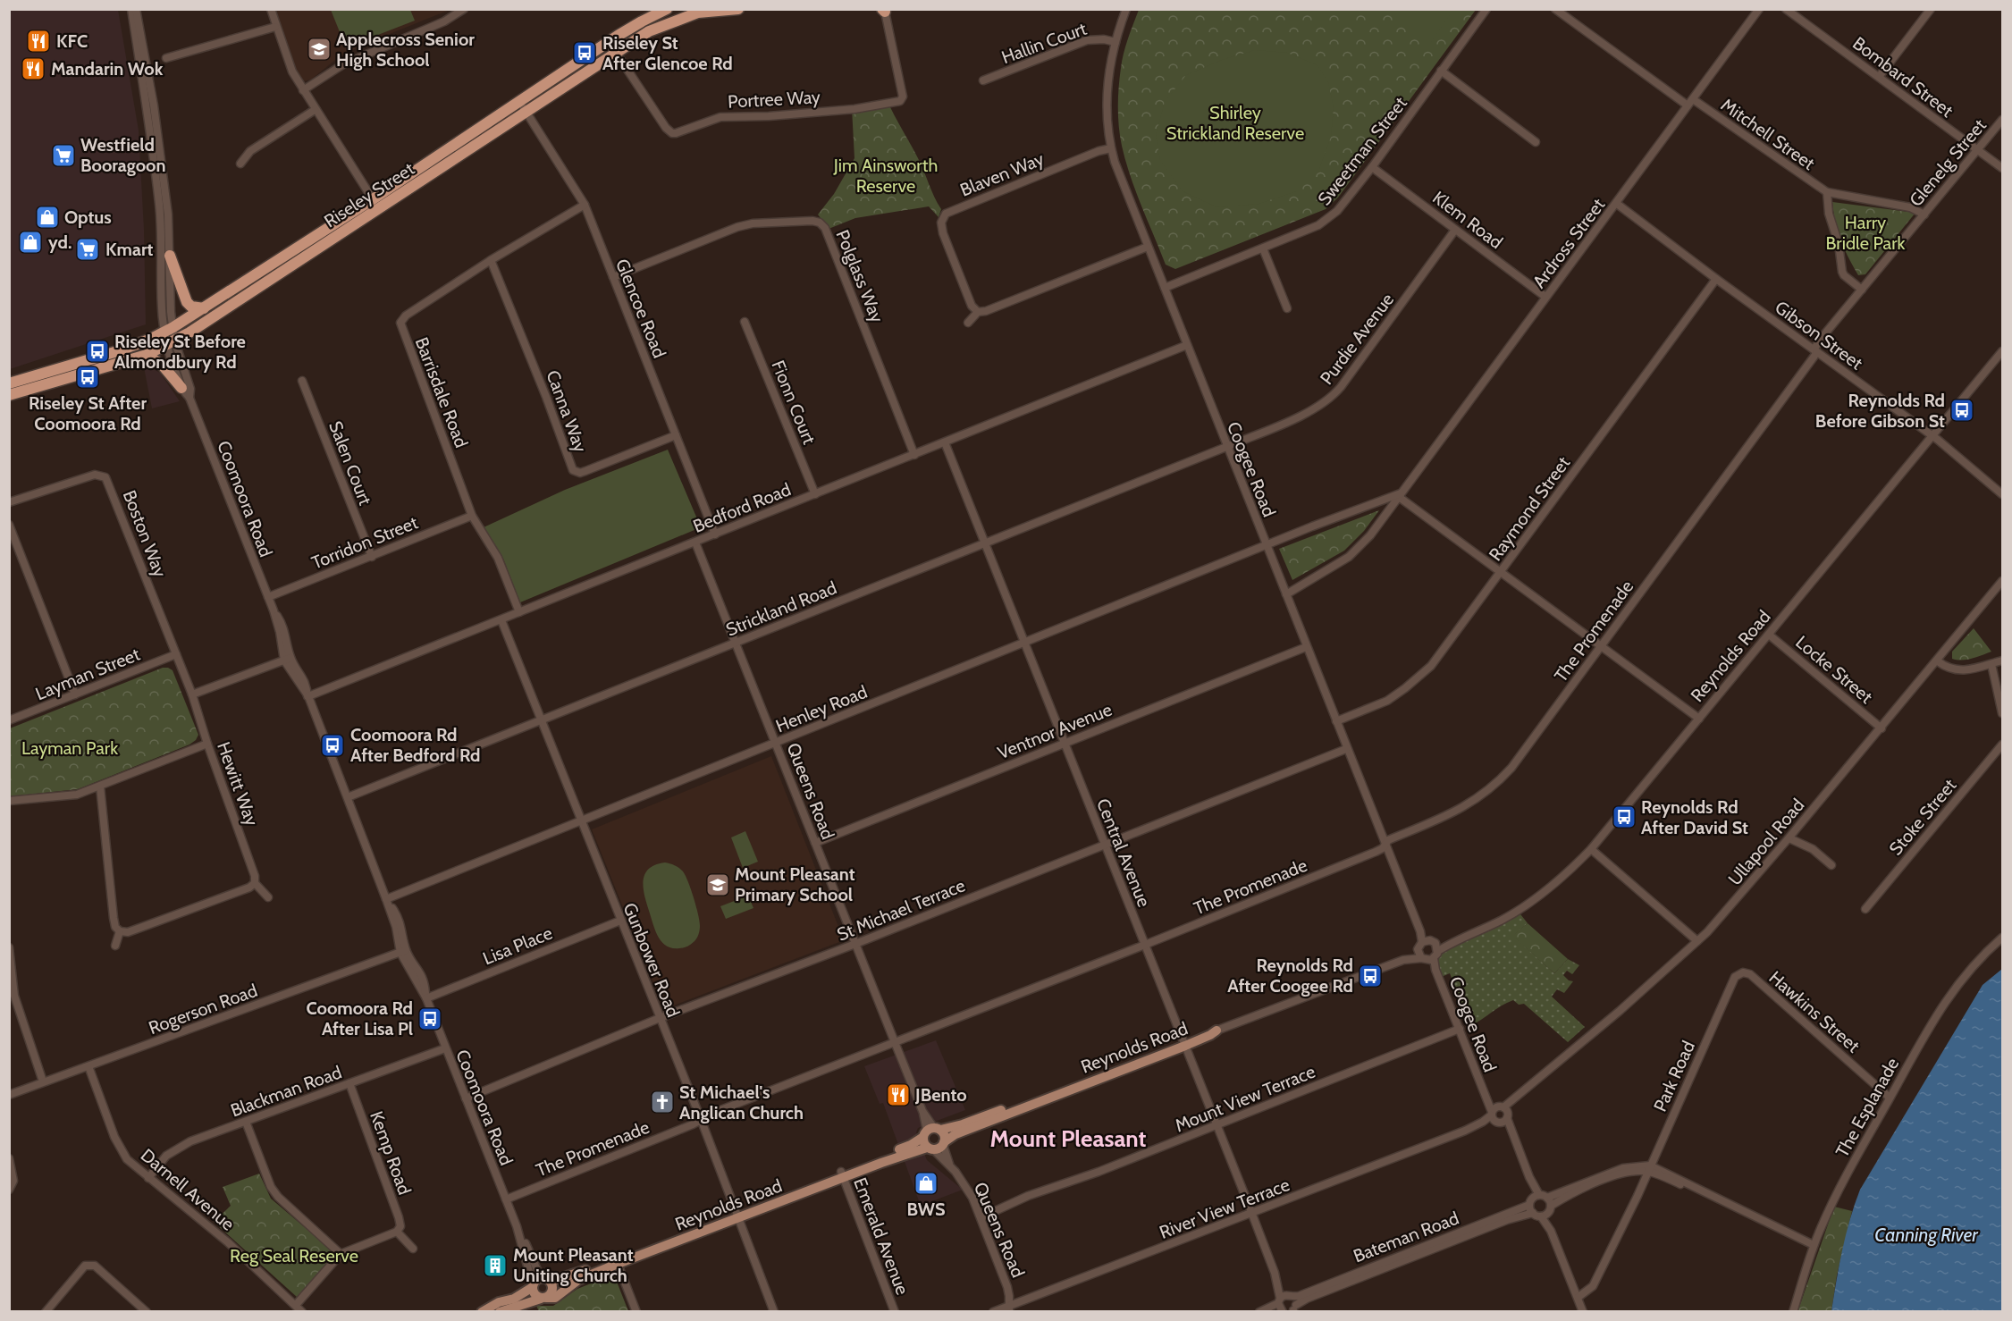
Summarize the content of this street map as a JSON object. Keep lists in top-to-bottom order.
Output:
{
  "streets": {
    "highway": ["Riseley Street"],
    "main road": ["Reynolds Road"],
    "street": [
      "Hallin Court",
      "Bombard Street",
      "Portree Way",
      "Mitchell Street",
      "Sweetman Street",
      "Glenelg Street",
      "Blaven Way",
      "Klem Road",
      "Ardross Street",
      "Polglass Way",
      "Glencoe Road",
      "Gibson Street",
      "Purdie Avenue",
      "Barrisdale Road",
      "Fionn Court",
      "Canna Way",
      "Salen Court",
      "Coogee Road",
      "Coomoora Road",
      "Bedford Road",
      "Raymond Street",
      "Boston Way",
      "Torridon Street",
      "Strickland Road",
      "The Promenade",
      "Locke Street",
      "Layman Street",
      "Henley Road",
      "Ventnor Avenue",
      "Hewitt Way",
      "Queens Road",
      "Stoke Street",
      "Ullapool Road",
      "Central Avenue",
      "St Michael Terrace",
      "Lisa Place",
      "Gunbower Road",
      "Rogerson Road",
      "Hawkins Street",
      "Park Road",
      "Blackman Road",
      "Mount View Terrace",
      "The Esplanade",
      "Kemp Road",
      "Darnell Avenue",
      "River View Terrace",
      "Emerald Avenue",
      "Bateman Road"
    ]
  },
  "crossings": [
    ["Hallin Court", "Coogee Road"],
    ["Bombard Street", "Glenelg Street"],
    ["Portree Way", "Riseley Street"],
    ["Mitchell Street", "Ardross Street"],
    ["Sweetman Street", "Klem Road"],
    ["Sweetman Street", "Coogee Road"],
    ["Glenelg Street", "Gibson Street"],
    ["Glenelg Street", "The Promenade"],
    ["Blaven Way", "Coogee Road"],
    ["Riseley Street", "Glencoe Road"],
    ["Riseley Street", "Coomoora Road"],
    ["Klem Road", "Ardross Street"],
    ["Klem Road", "Purdie Avenue"],
    ["Ardross Street", "Gibson Street"],
    ["Ardross Street", "Coogee Road"],
    ["Polglass Way", "Glencoe Road"],
    ["Polglass Way", "Bedford Road"],
    ["Glencoe Road", "Barrisdale Road"],
    ["Glencoe Road", "Canna Way"],
    ["Glencoe Road", "Bedford Road"],
    ["Gibson Street", "Raymond Street"],
    ["Gibson Street", "The Promenade"],
    ["Gibson Street", "Reynolds Road"],
    ["Purdie Avenue", "Coogee Road"],
    ["Purdie Avenue", "Strickland Road"],
    ["Barrisdale Road", "Canna Way"],
    ["Barrisdale Road", "Bedford Road"],
    ["Barrisdale Road", "Torridon Street"],
    ["Fionn Court", "Bedford Road"],
    ["Salen Court", "Torridon Street"],
    ["Coogee Road", "Bedford Road"],
    ["Coogee Road", "Raymond Street"],
    ["Coogee Road", "Strickland Road"],
    ["Coogee Road", "The Promenade"],
    ["Coogee Road", "Reynolds Road"],
    ["Coogee Road", "Henley Road"],
    ["Coogee Road", "Ventnor Avenue"],
    ["Coogee Road", "Ullapool Road"],
    ["Coogee Road", "St Michael Terrace"],
    ["Coogee Road", "Park Road"],
    ["Coogee Road", "Mount View Terrace"],
    ["Coogee Road", "River View Terrace"],
    ["Coogee Road", "Bateman Road"],
    ["Coomoora Road", "Bedford Road"],
    ["Coomoora Road", "Torridon Street"],
    ["Coomoora Road", "Strickland Road"],
    ["Coomoora Road", "The Promenade"],
    ["Coomoora Road", "Reynolds Road"],
    ["Coomoora Road", "Henley Road"],
    ["Coomoora Road", "St Michael Terrace"],
    ["Coomoora Road", "Lisa Place"],
    ["Coomoora Road", "Rogerson Road"],
    ["Coomoora Road", "Blackman Road"],
    ["Bedford Road", "Queens Road"],
    ["Bedford Road", "Central Avenue"],
    ["Bedford Road", "Gunbower Road"],
    ["Boston Way", "Layman Street"],
    ["Boston Way", "Hewitt Way"],
    ["Strickland Road", "Queens Road"],
    ["Strickland Road", "Central Avenue"],
    ["Strickland Road", "Gunbower Road"],
    ["The Promenade", "Queens Road"],
    ["The Promenade", "Central Avenue"],
    ["The Promenade", "Gunbower Road"],
    ["Reynolds Road", "Locke Street"],
    ["Reynolds Road", "Queens Road"],
    ["Reynolds Road", "Central Avenue"],
    ["Reynolds Road", "Gunbower Road"],
    ["Reynolds Road", "Emerald Avenue"],
    ["Locke Street", "Ullapool Road"],
    ["Henley Road", "Queens Road"],
    ["Henley Road", "Central Avenue"],
    ["Henley Road", "Gunbower Road"],
    ["Ventnor Avenue", "Queens Road"],
    ["Ventnor Avenue", "Central Avenue"],
    ["Queens Road", "St Michael Terrace"],
    ["Queens Road", "Mount View Terrace"],
    ["Queens Road", "River View Terrace"],
    ["Ullapool Road", "River View Terrace"],
    ["Central Avenue", "St Michael Terrace"],
    ["Central Avenue", "Mount View Terrace"],
    ["Central Avenue", "River View Terrace"],
    ["Central Avenue", "Bateman Road"],
    ["St Michael Terrace", "Gunbower Road"],
    ["Lisa Place", "Gunbower Road"],
    ["Rogerson Road", "Darnell Avenue"],
    ["Hawkins Street", "Park Road"],
    ["Hawkins Street", "The Esplanade"],
    ["Park Road", "Bateman Road"],
    ["Blackman Road", "Kemp Road"],
    ["Blackman Road", "Darnell Avenue"],
    ["The Esplanade", "Bateman Road"]
  ],
  "districts": ["Mount Pleasant"],
  "water": ["Canning River"],
  "parks": [
    "Shirley Strickland Reserve",
    "Jim Ainsworth Reserve",
    "Harry Bridle Park",
    "Layman Park",
    "Reg Seal Reserve"
  ],
  "places": {
    "restaurant": ["KFC", "Mandarin Wok", "JBento"],
    "school or university": ["Applecross Senior High School", "Mount Pleasant Primary School"],
    "bus stop": [
      "Riseley St After Glencoe Rd",
      "Riseley St Before Almondbury Rd",
      "Riseley St After Coomoora Rd",
      "Reynolds Rd Before Gibson St",
      "Coomoora Rd After Bedford Rd",
      "Reynolds Rd After David St",
      "Reynolds Rd After Coogee Rd",
      "Coomoora Rd After Lisa Pl"
    ],
    "supermarket": ["Westfield Booragoon", "Kmart"],
    "shop": ["Optus", "yd.", "BWS"],
    "church": ["St Michael's Anglican Church"],
    "building": ["Mount Pleasant Uniting Church"]
  }
}
